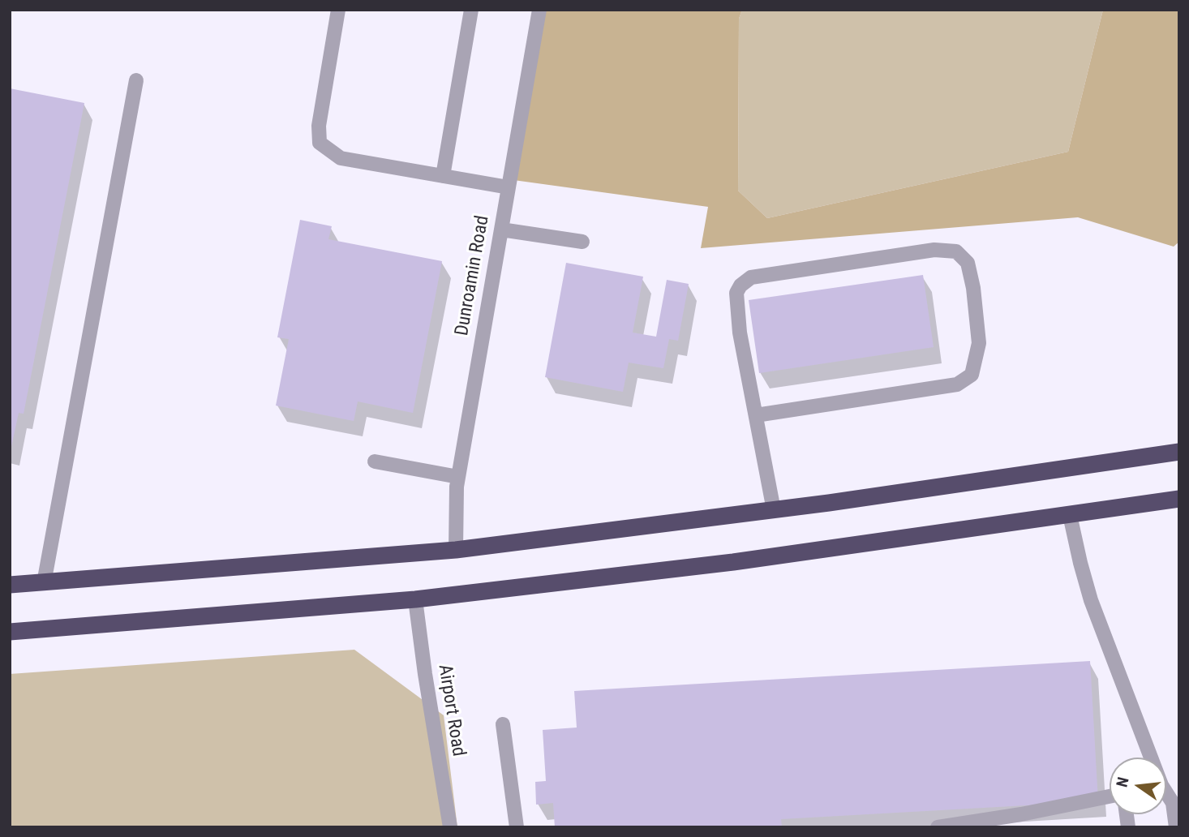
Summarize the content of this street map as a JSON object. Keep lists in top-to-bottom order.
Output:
{
  "streets": {
    "street": ["Dunroamin Road", "Airport Road"]
  },
  "north": "left"
}
